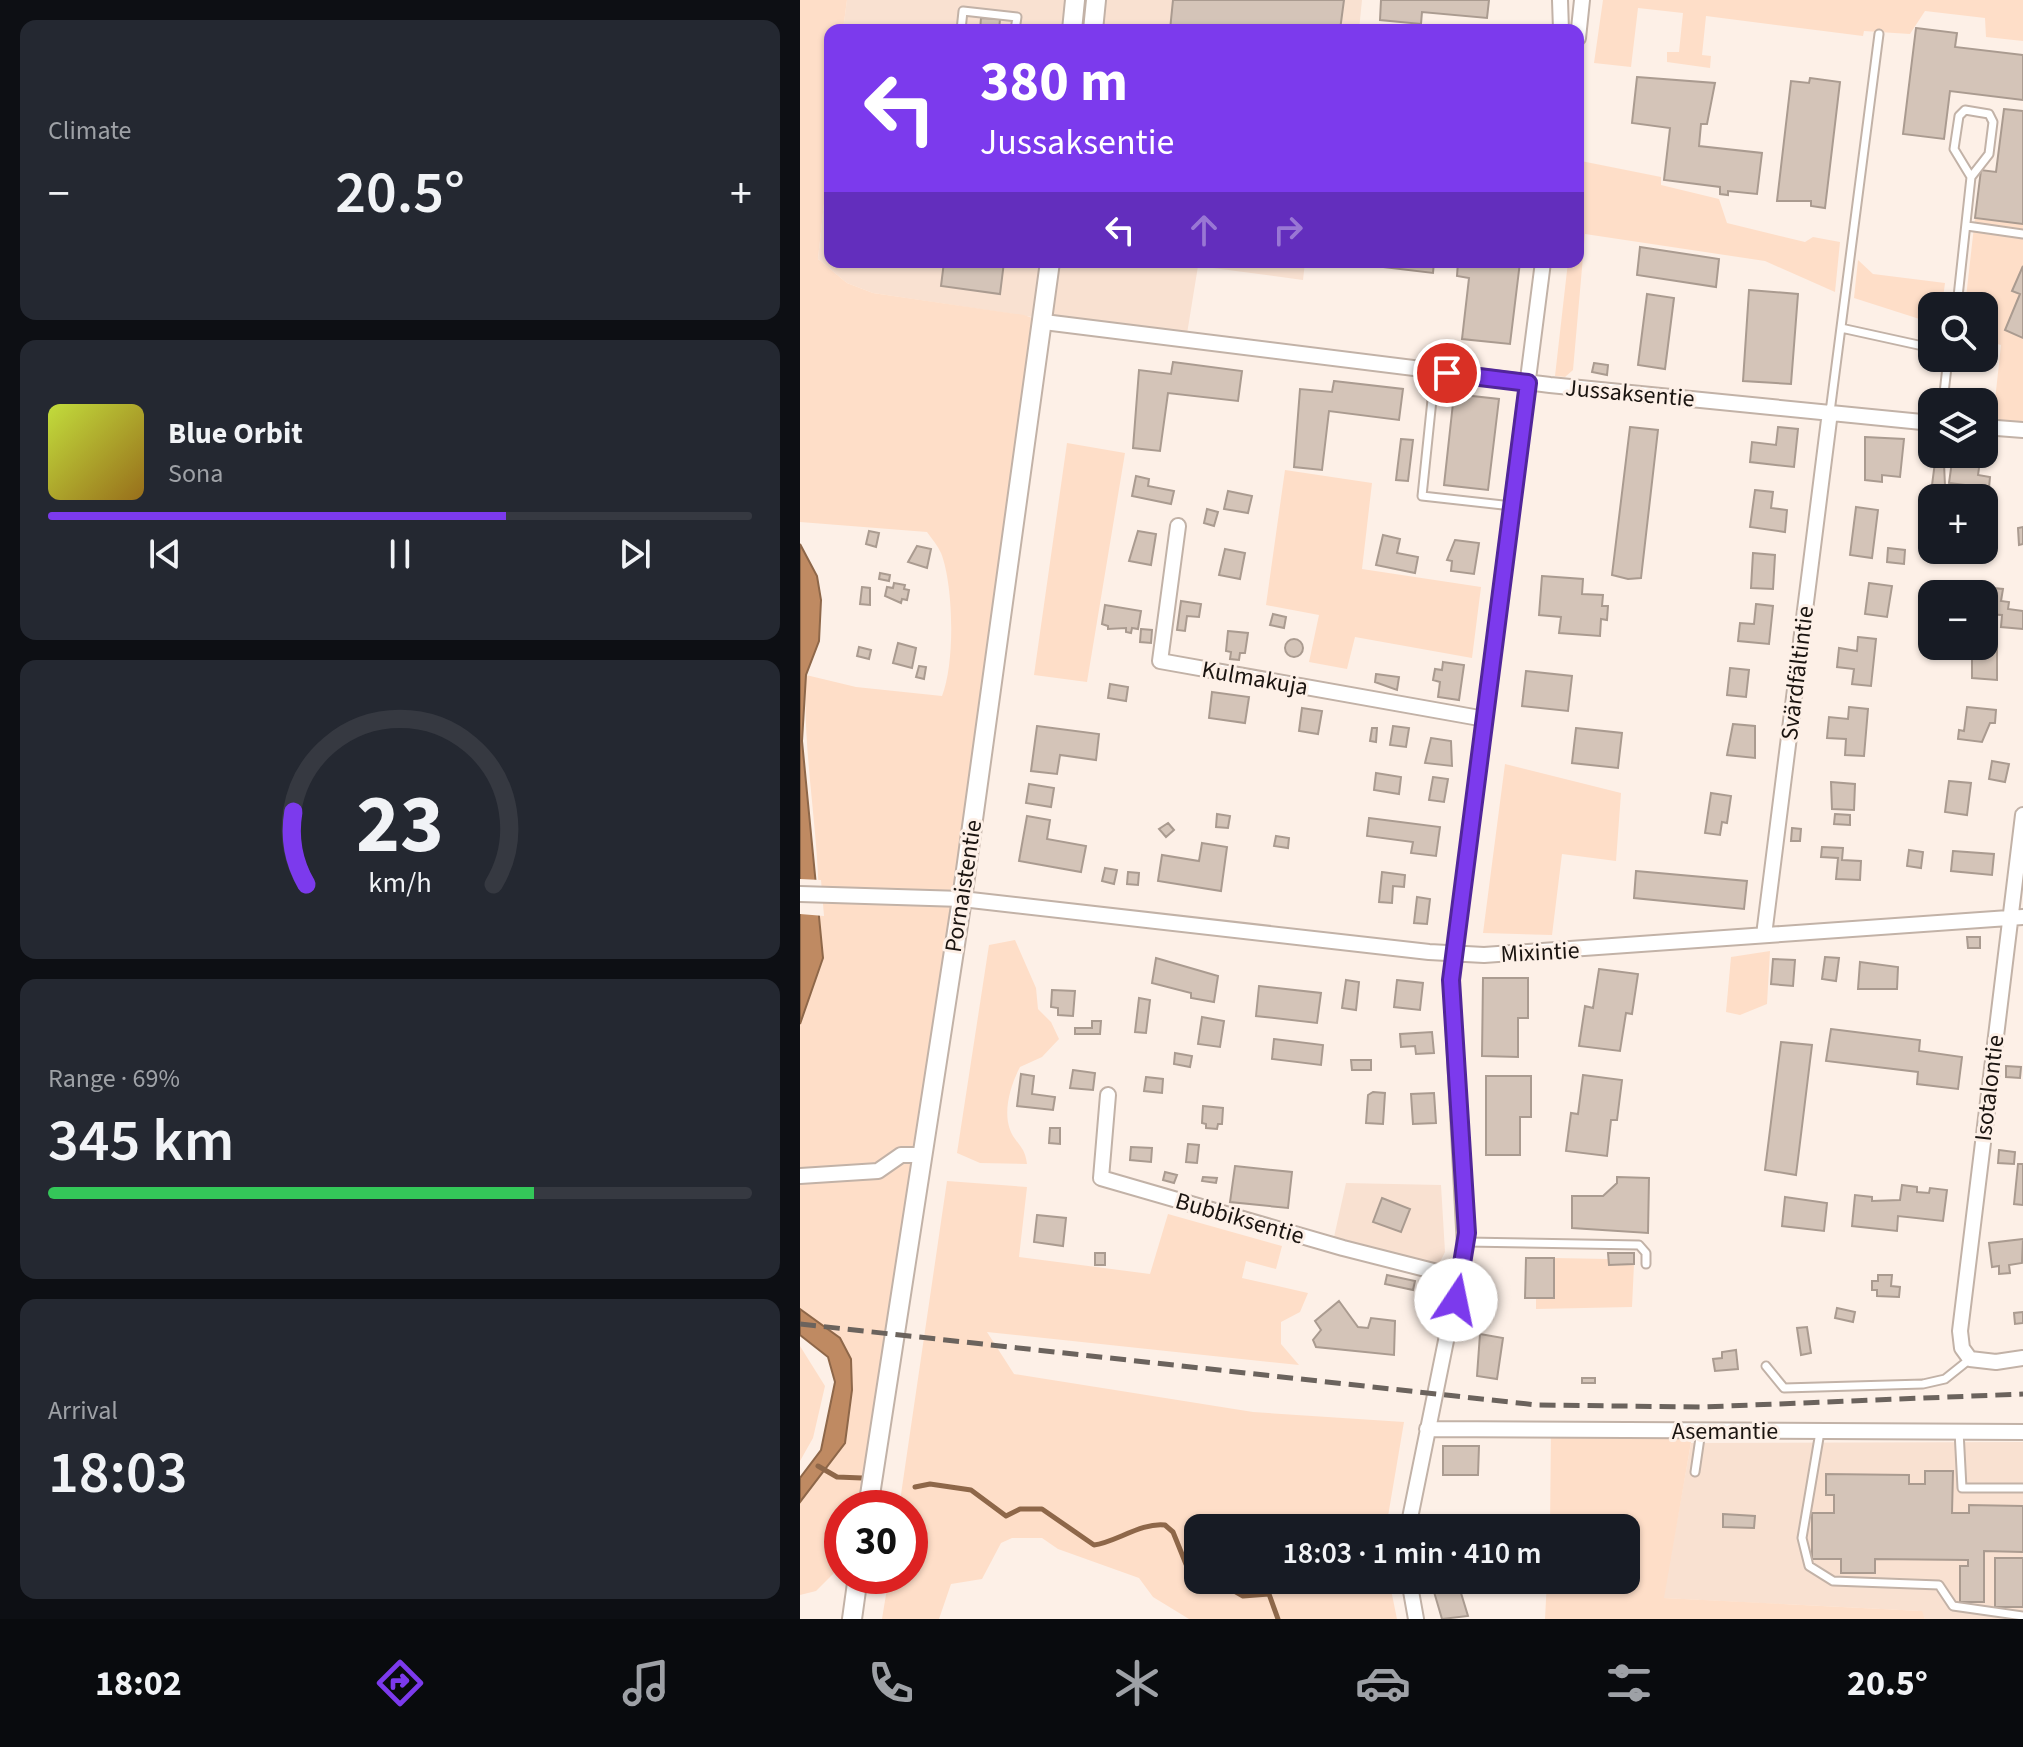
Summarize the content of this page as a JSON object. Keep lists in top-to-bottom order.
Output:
{
  "streets": {
    "street": [
      "Jussaksentie",
      "Svärdfältintie",
      "Kulmakuja",
      "Pornaistentie",
      "Mixintie",
      "Isotalontie",
      "Bubbiksentie",
      "Asemantie"
    ]
  },
  "crossings": [
    ["Jussaksentie", "Svärdfältintie"],
    ["Jussaksentie", "Pornaistentie"],
    ["Svärdfältintie", "Mixintie"],
    ["Pornaistentie", "Mixintie"],
    ["Mixintie", "Isotalontie"]
  ],
  "page": {
    "tile": [
      "Climate",
      ["Range · 69%", "345 km"],
      ["Arrival", "18:03"]
    ],
    "turn": ["380 m", "Jussaksentie"],
    "heat": ["−", "20.5°", "+"],
    "map_buttons": ["+", "−"],
    "song": ["Blue Orbit", "Sona"],
    "limit": "30",
    "trip": "18:03 · 1 min · 410 m",
    "tabs": ["18:02", "20.5°"],
    "gauge": ["23", "km/h"]
  }
}
